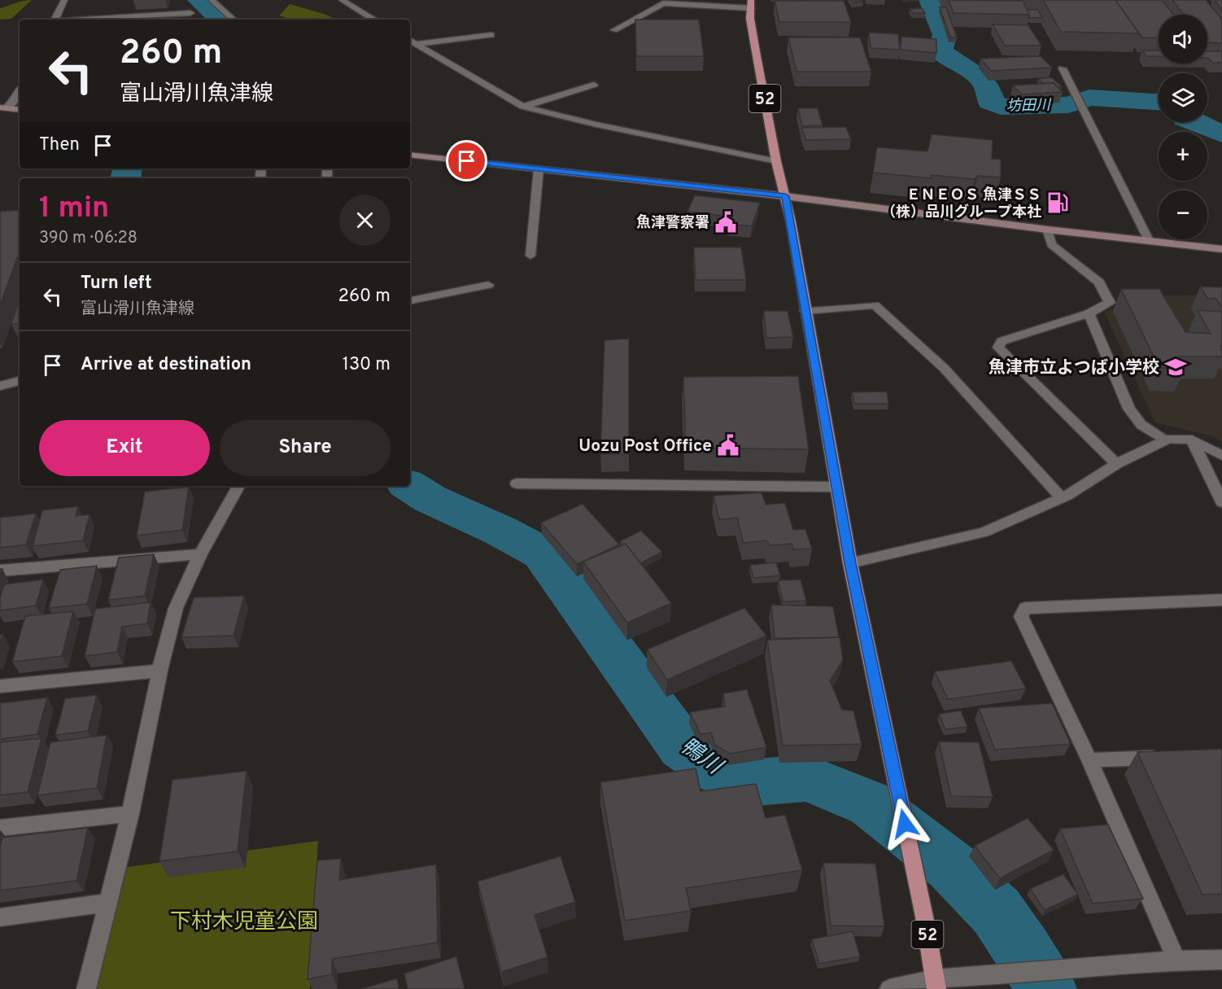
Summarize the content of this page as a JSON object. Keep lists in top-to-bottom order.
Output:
{
  "streets": {
    "main road": ["52"]
  },
  "water": ["坊田川", "鴨川"],
  "parks": ["下村木児童公園"],
  "places": {
    "fuel station": ["ＥＮＥＯＳ 魚津ＳＳ （株）品川グループ本社"],
    "public building": ["魚津警察署", "Uozu Post Office"],
    "school or university": ["魚津市立よつば小学校"]
  },
  "page": {
    "map_buttons": ["+", "−"],
    "turn": ["260 m", "富山滑川魚津線"],
    "then": "Then",
    "heading": ["1 min", "390 m · 06:28"],
    "list": [
      {
        "name": "Turn left",
        "note": "富山滑川魚津線",
        "value": "260 m"
      },
      {
        "name": "Arrive at destination",
        "value": "130 m"
      }
    ],
    "buttons": ["Exit", "Share"]
  }
}
